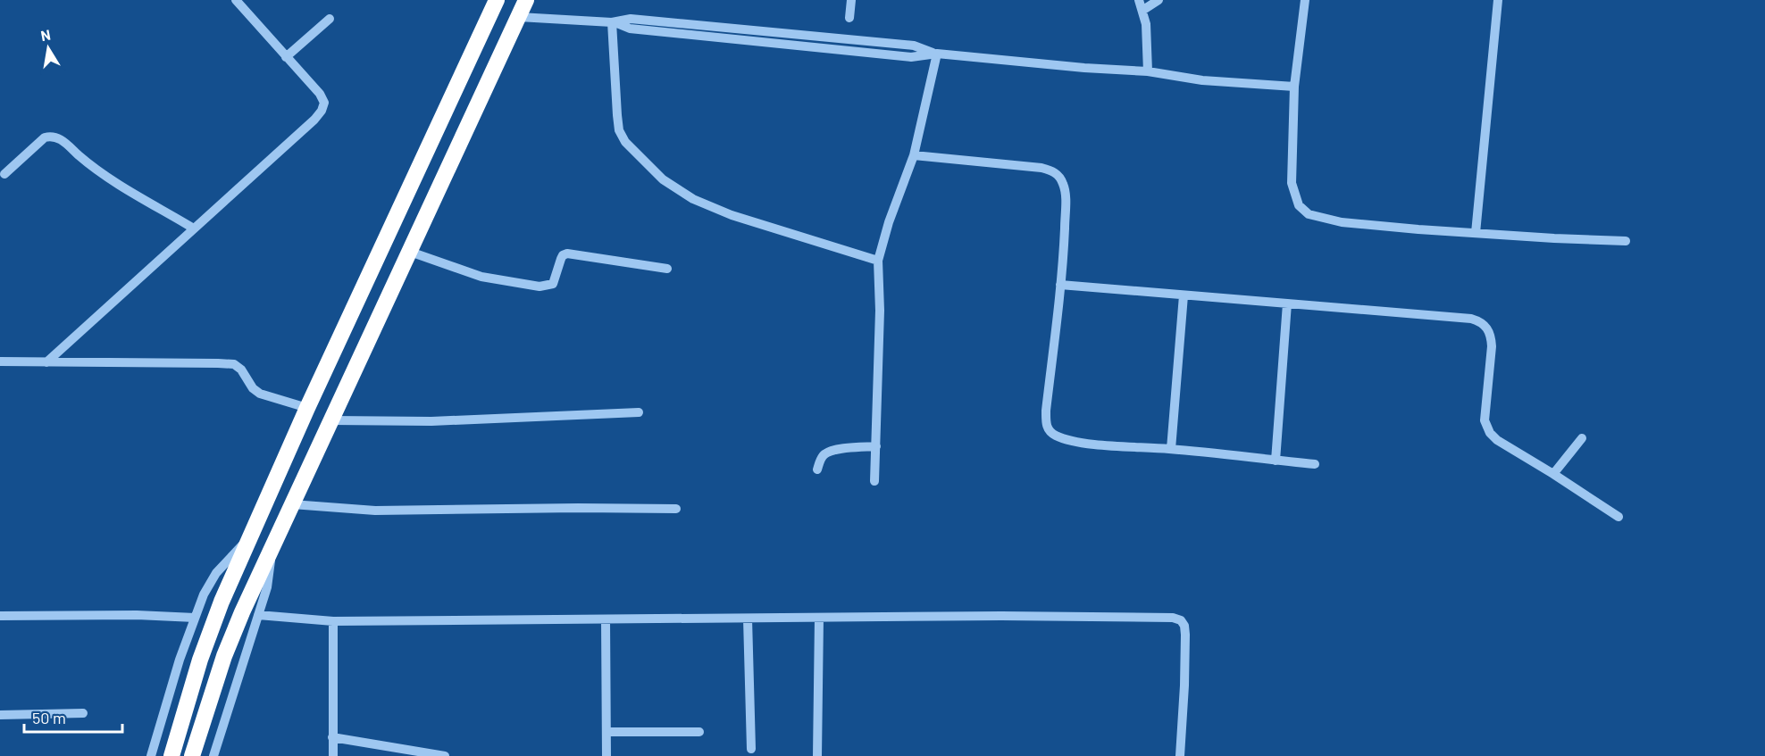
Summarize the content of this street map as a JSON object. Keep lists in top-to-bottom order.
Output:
{
  "scale_bar": "50 m",
  "north": "top"
}
